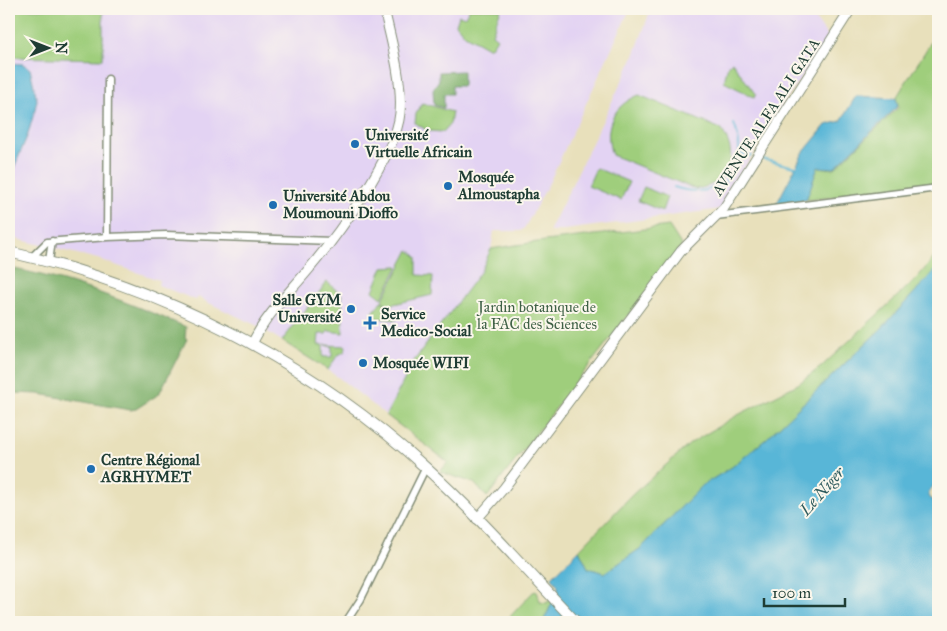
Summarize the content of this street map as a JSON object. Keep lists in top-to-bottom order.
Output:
{
  "streets": {
    "street": ["AVENUE ALFA ALI GATA"]
  },
  "water": ["Le Niger"],
  "parks": ["Jardin botanique de la FAC des Sciences"],
  "places": {
    "other": [
      "Université Virtuelle Africain",
      "Mosquée Almoustapha",
      "Université Abdou Moumouni Dioffo",
      "Salle GYM Université",
      "Mosquée WIFI",
      "Centre Régional AGRHYMET"
    ],
    "health": ["Service Medico-Social"]
  },
  "scale_bar": "100 m",
  "north": "right"
}
